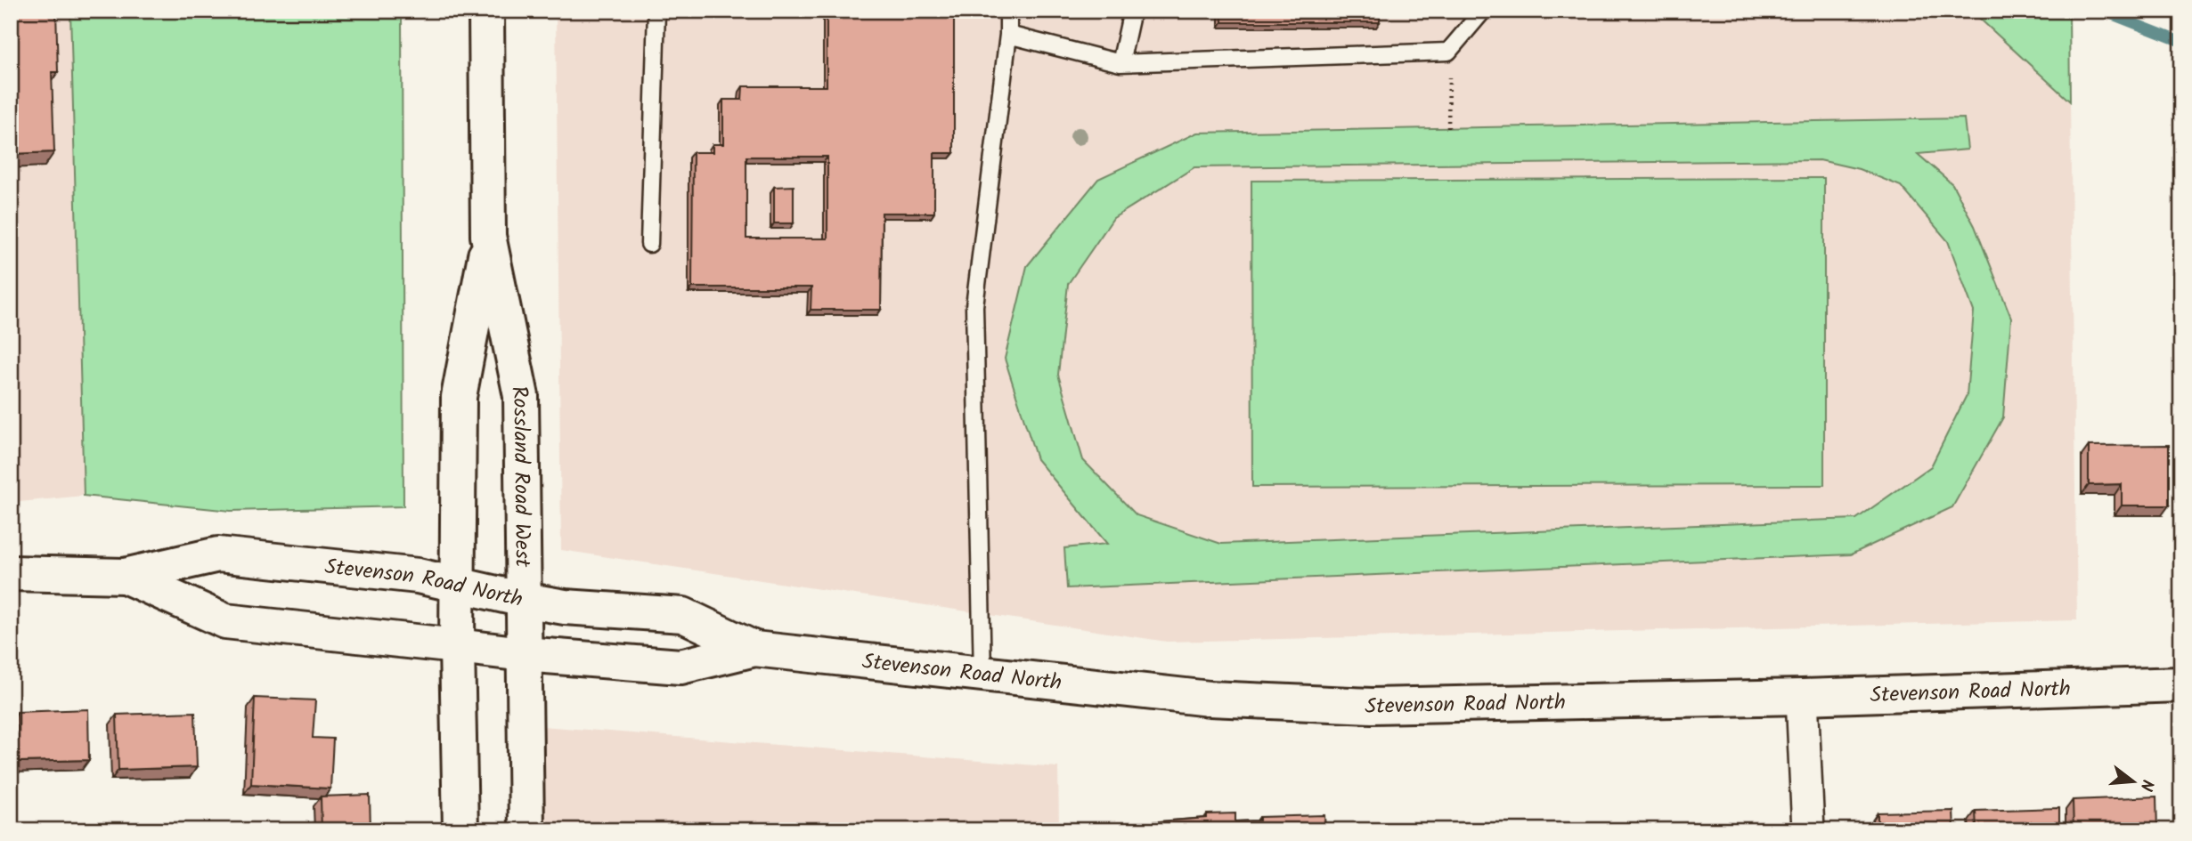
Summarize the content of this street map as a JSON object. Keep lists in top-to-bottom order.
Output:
{
  "streets": {
    "main road": ["Rossland Road West", "Stevenson Road North"]
  },
  "crossings": [
    ["Rossland Road West", "Stevenson Road North"]
  ],
  "north": "right"
}
